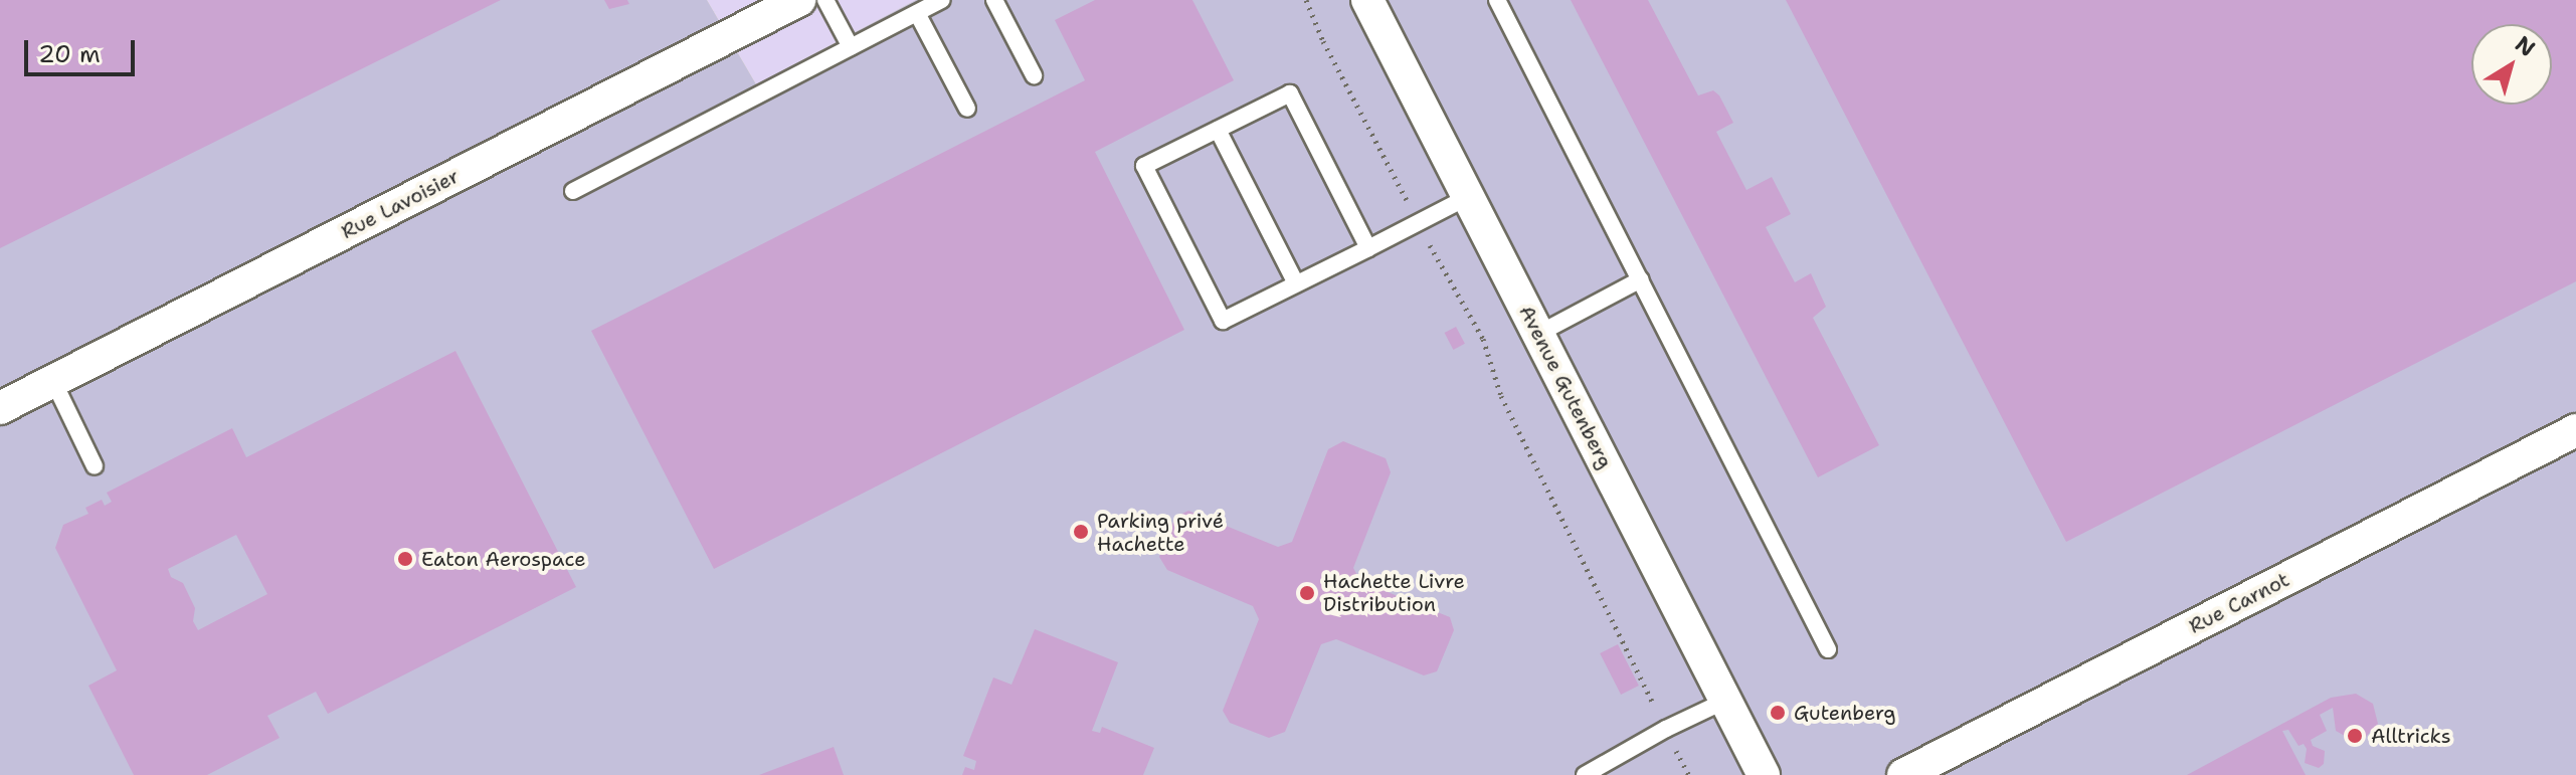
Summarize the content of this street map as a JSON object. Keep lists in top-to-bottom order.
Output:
{
  "streets": {
    "street": ["Rue Lavoisier", "Avenue Gutenberg", "Rue Carnot"]
  },
  "places": [
    "Parking privé Hachette",
    "Eaton Aerospace",
    "Hachette Livre Distribution",
    "Gutenberg",
    "Alltricks"
  ],
  "scale_bar": "20 m",
  "north": "top right"
}
